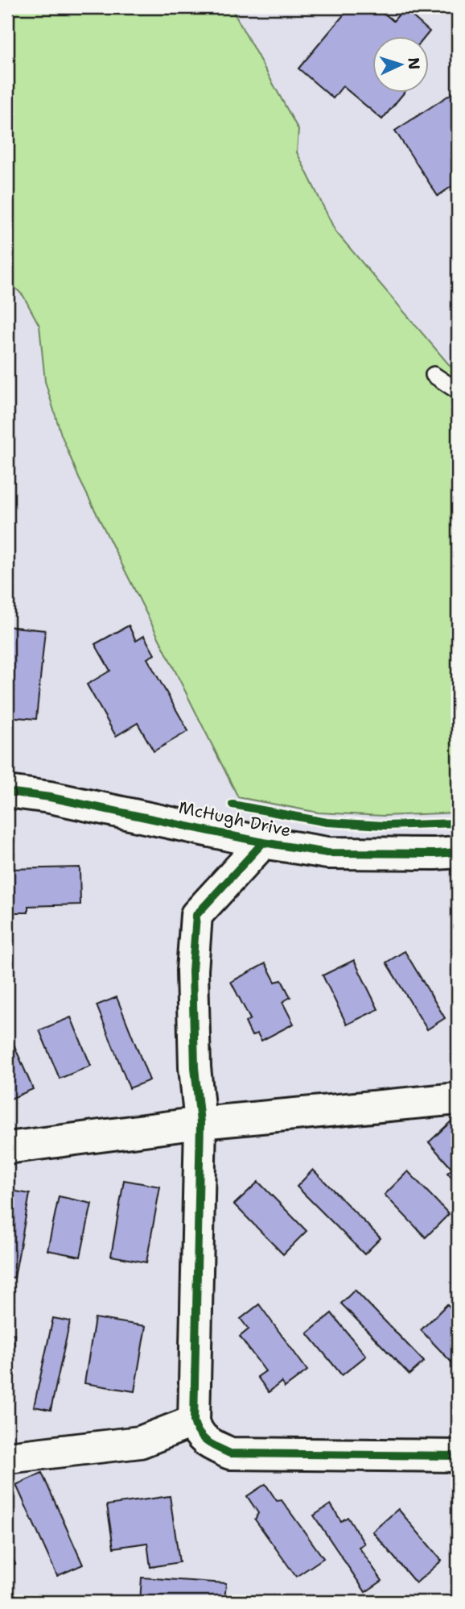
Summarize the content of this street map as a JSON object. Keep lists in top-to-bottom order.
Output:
{
  "streets": {
    "street": ["McHugh Drive"]
  },
  "north": "right"
}
